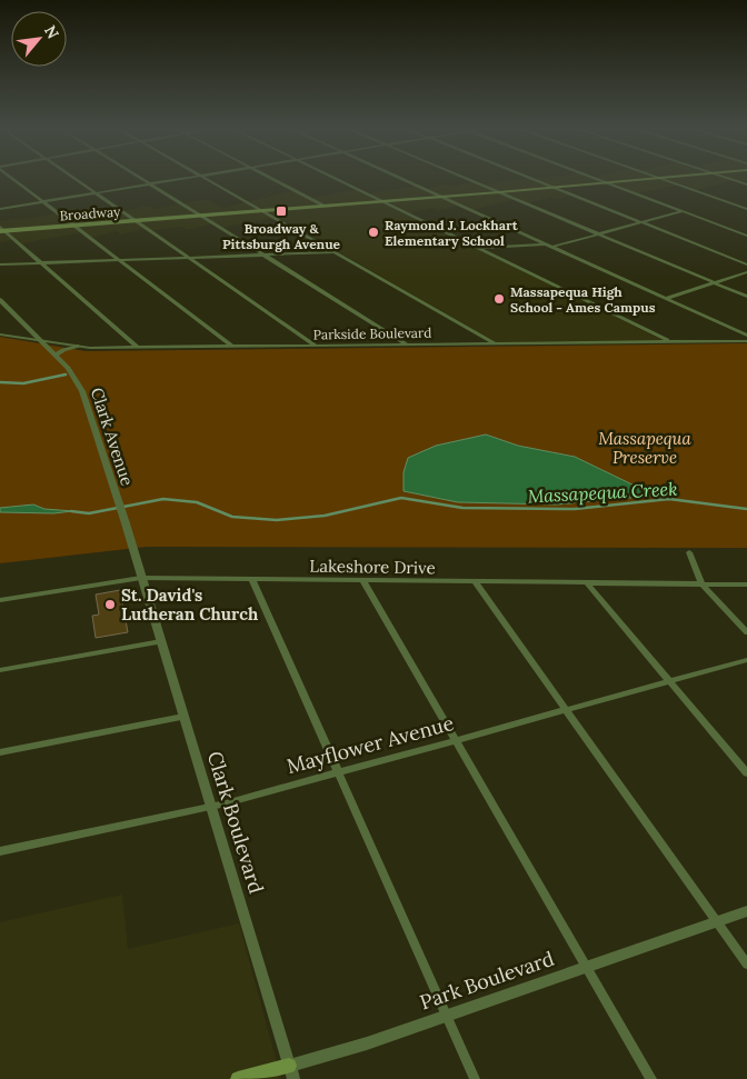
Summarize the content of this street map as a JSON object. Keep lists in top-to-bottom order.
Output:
{
  "streets": {
    "main road": ["Broadway", "Park Boulevard"],
    "street": [
      "Parkside Boulevard",
      "Clark Avenue",
      "Lakeshore Drive",
      "Mayflower Avenue",
      "Clark Boulevard"
    ]
  },
  "crossings": [
    ["Parkside Boulevard", "Clark Avenue"],
    ["Clark Avenue", "Lakeshore Drive"],
    ["Clark Avenue", "Clark Boulevard"],
    ["Lakeshore Drive", "Clark Boulevard"],
    ["Mayflower Avenue", "Clark Boulevard"],
    ["Clark Boulevard", "Park Boulevard"]
  ],
  "water": ["Massapequa Creek"],
  "parks": ["Massapequa Preserve"],
  "places": {
    "transit": ["Broadway & Pittsburgh Avenue"],
    "other": ["Raymond J. Lockhart Elementary School", "Massapequa High School - Ames Campus", "St. David's Lutheran Church"]
  },
  "north": "top right"
}
